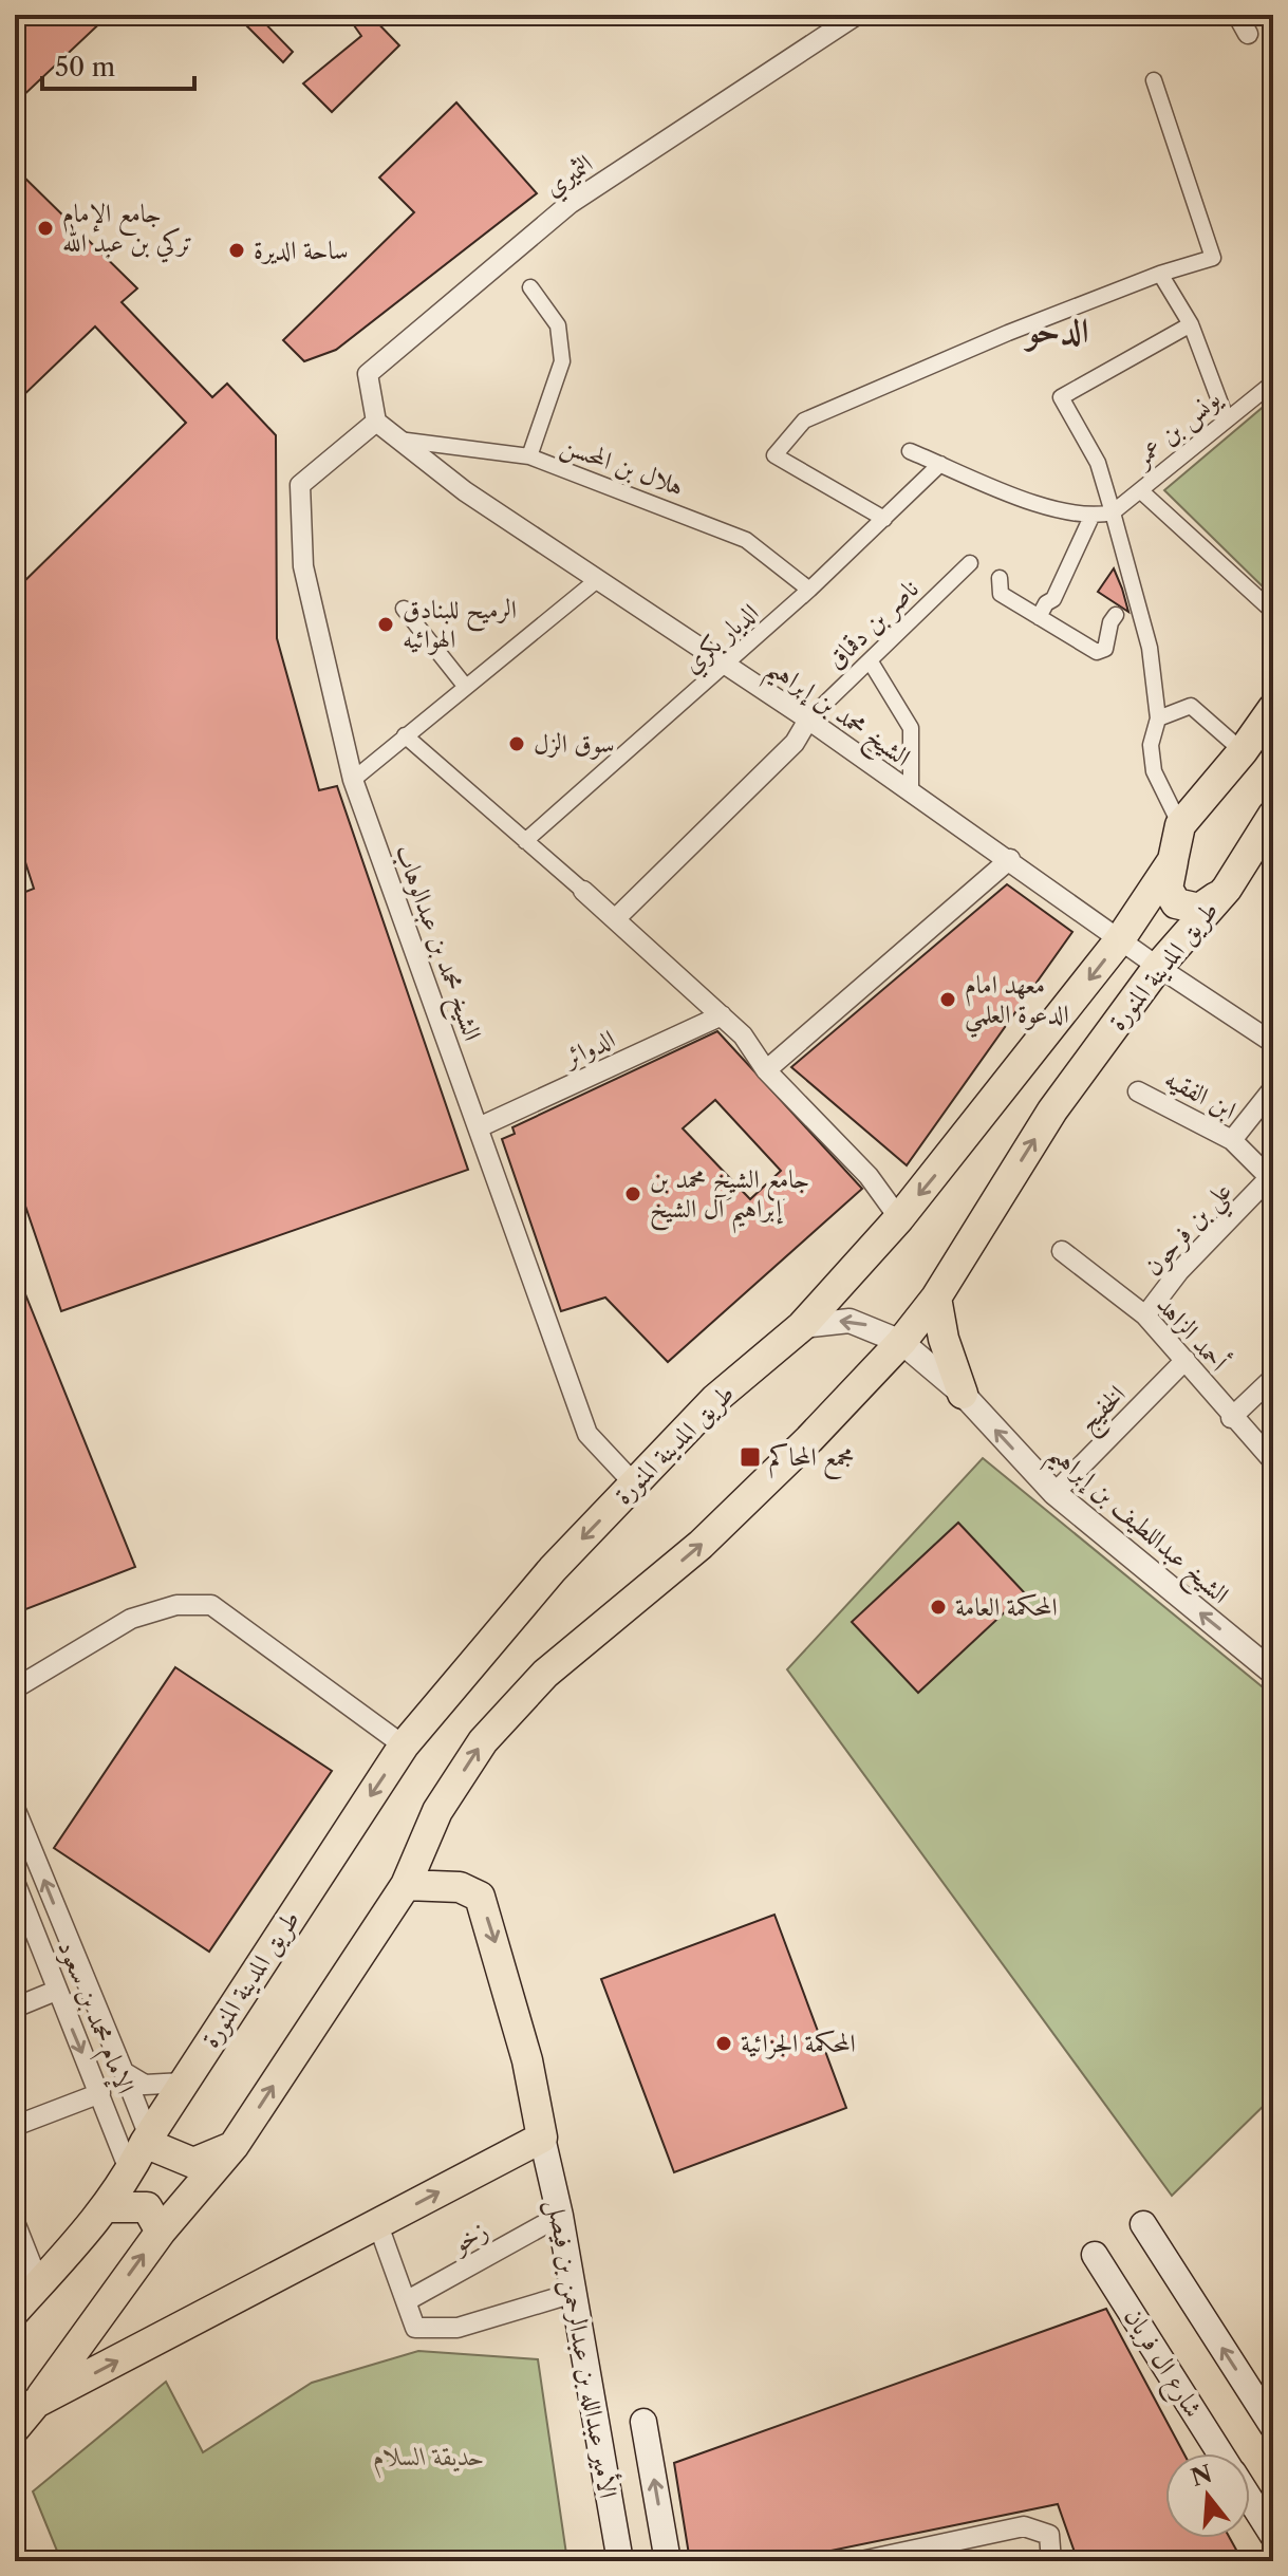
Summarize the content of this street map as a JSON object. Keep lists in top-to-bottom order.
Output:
{
  "streets": {
    "main road": ["طريق المدينة المنورة", "الأمير عبدالله بن عبدالرحمن بن فيصل", "شارع ال فريان"],
    "street": [
      "الثميري",
      "يونس بن عمر",
      "هلال بن المحسن",
      "ناصر بن دقماق",
      "الديار بكري",
      "الشيخ محمد بن إبراهيم",
      "الشيخ محمد بن عبدالوهاب",
      "الدوائر",
      "ابن الفقيه",
      "علي بن فرحون",
      "أحمد الزاهد",
      "الخفيج",
      "الشيخ عبداللطيف بن إبراهيم",
      "الإمام محمد بن سعود",
      "زخو"
    ]
  },
  "crossings": [
    ["الثميري", "الشيخ محمد بن إبراهيم"],
    ["الثميري", "الشيخ محمد بن عبدالوهاب"],
    ["هلال بن المحسن", "الديار بكري"],
    ["هلال بن المحسن", "الشيخ محمد بن إبراهيم"],
    ["ناصر بن دقماق", "الشيخ محمد بن إبراهيم"],
    ["الديار بكري", "الشيخ محمد بن إبراهيم"],
    ["الشيخ محمد بن إبراهيم", "الشيخ محمد بن عبدالوهاب"],
    ["الشيخ محمد بن إبراهيم", "طريق المدينة المنورة"],
    ["الشيخ محمد بن عبدالوهاب", "طريق المدينة المنورة"],
    ["الشيخ محمد بن عبدالوهاب", "الدوائر"],
    ["طريق المدينة المنورة", "الشيخ عبداللطيف بن إبراهيم"],
    ["طريق المدينة المنورة", "الإمام محمد بن سعود"],
    ["طريق المدينة المنورة", "الأمير عبدالله بن عبدالرحمن بن فيصل"],
    ["ابن الفقيه", "علي بن فرحون"],
    ["علي بن فرحون", "أحمد الزاهد"],
    ["أحمد الزاهد", "الخفيج"],
    ["الخفيج", "الشيخ عبداللطيف بن إبراهيم"],
    ["زخو", "الأمير عبدالله بن عبدالرحمن بن فيصل"]
  ],
  "one_way": ["الشيخ عبداللطيف بن إبراهيم"],
  "districts": ["الدحو"],
  "parks": ["حديقة السلام"],
  "places": {
    "other": [
      "جامع الإمام تركي بن عبد الله",
      "ساحة الديرة",
      "الرميح للبنادق الهوائيه",
      "سوق الزل",
      "معهد امام الدعوة العلمي",
      "جامع الشيخ محمد بن إبراهيم آل الشيخ",
      "المحكمة العامة",
      "المحكمة الجزائية"
    ],
    "transit": ["مجمع المحاكم"]
  },
  "scale_bar": "50 m",
  "north": "top"
}
